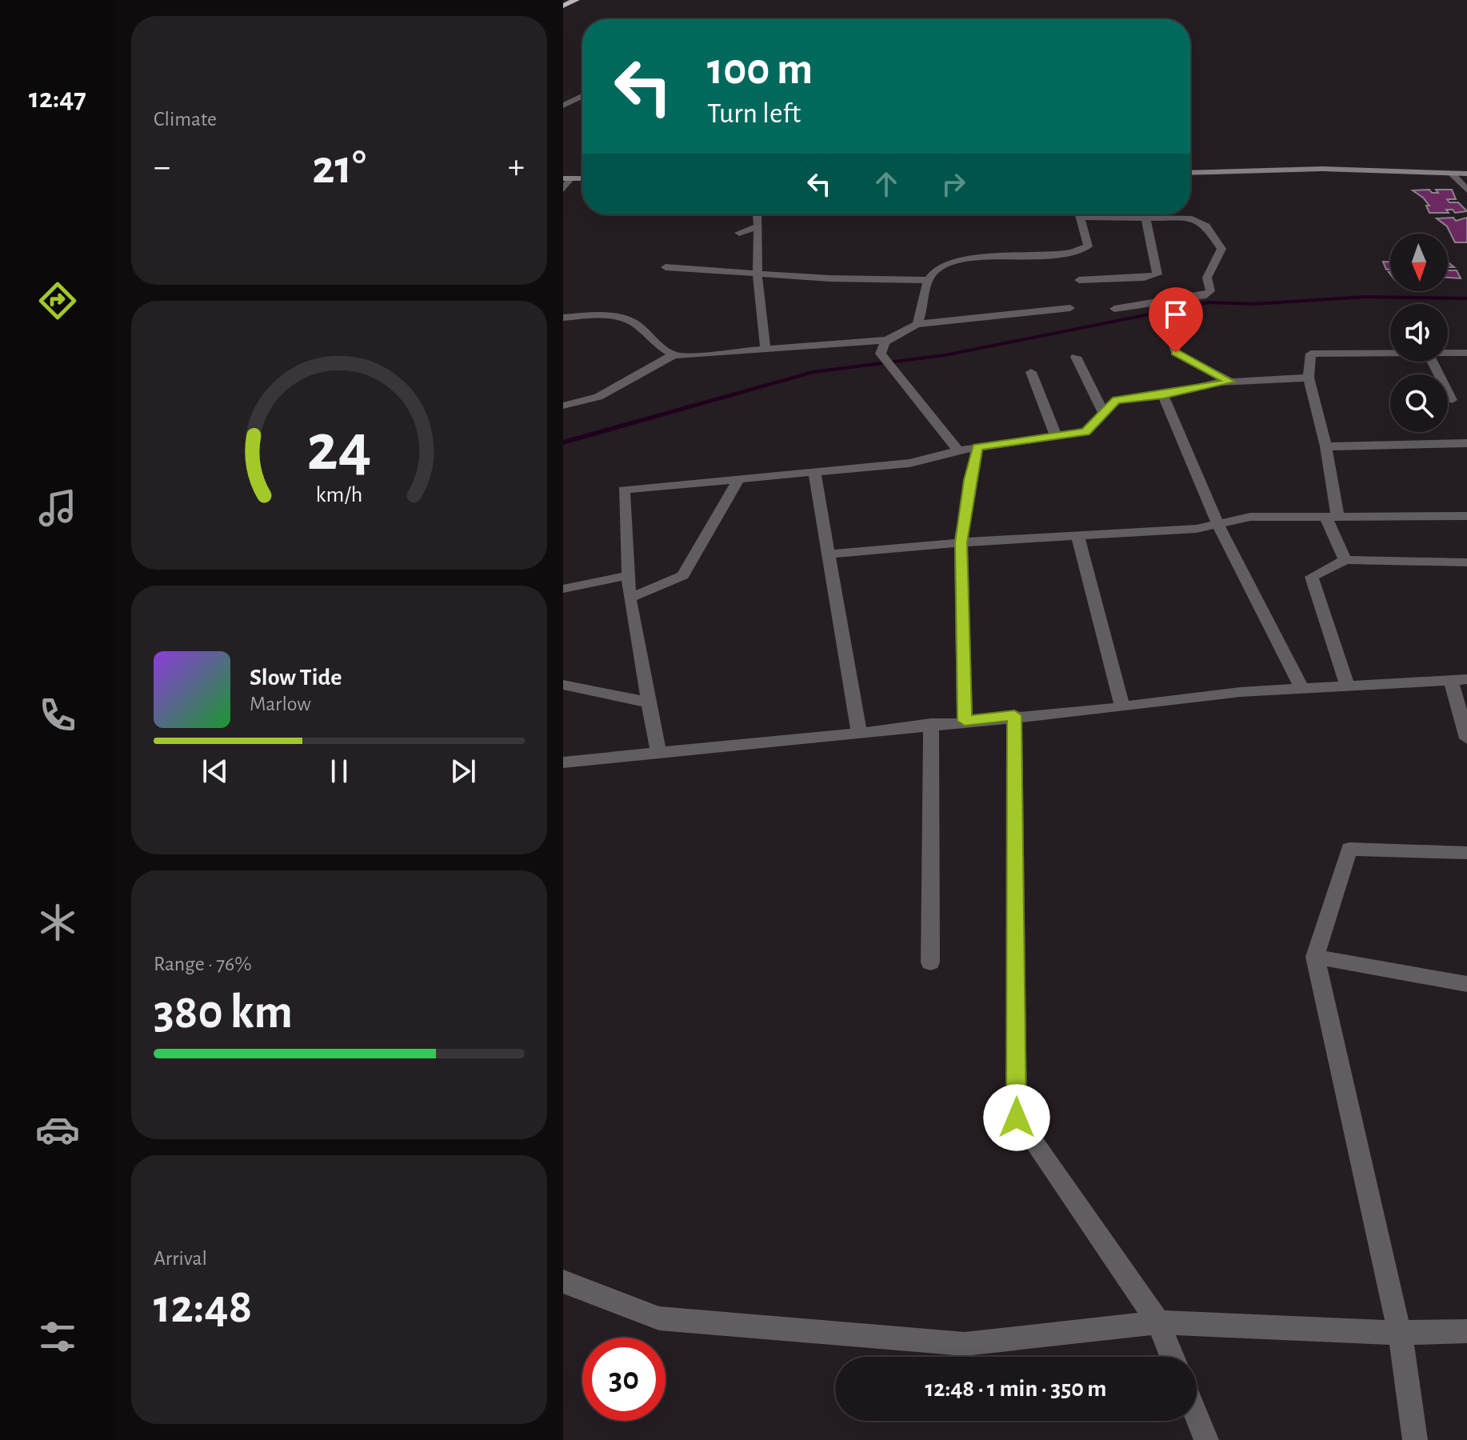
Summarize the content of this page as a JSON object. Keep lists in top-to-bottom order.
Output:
{
  "north": "bottom",
  "page": {
    "tabs": "12:47",
    "tile": [
      "Climate",
      ["Range · 76%", "380 km"],
      ["Arrival", "12:48"]
    ],
    "turn": ["100 m", "Turn left"],
    "heat": ["−", "21°", "+"],
    "song": ["Slow Tide", "Marlow"],
    "limit": "30",
    "trip": "12:48 · 1 min · 350 m",
    "gauge": ["24", "km/h"]
  }
}
